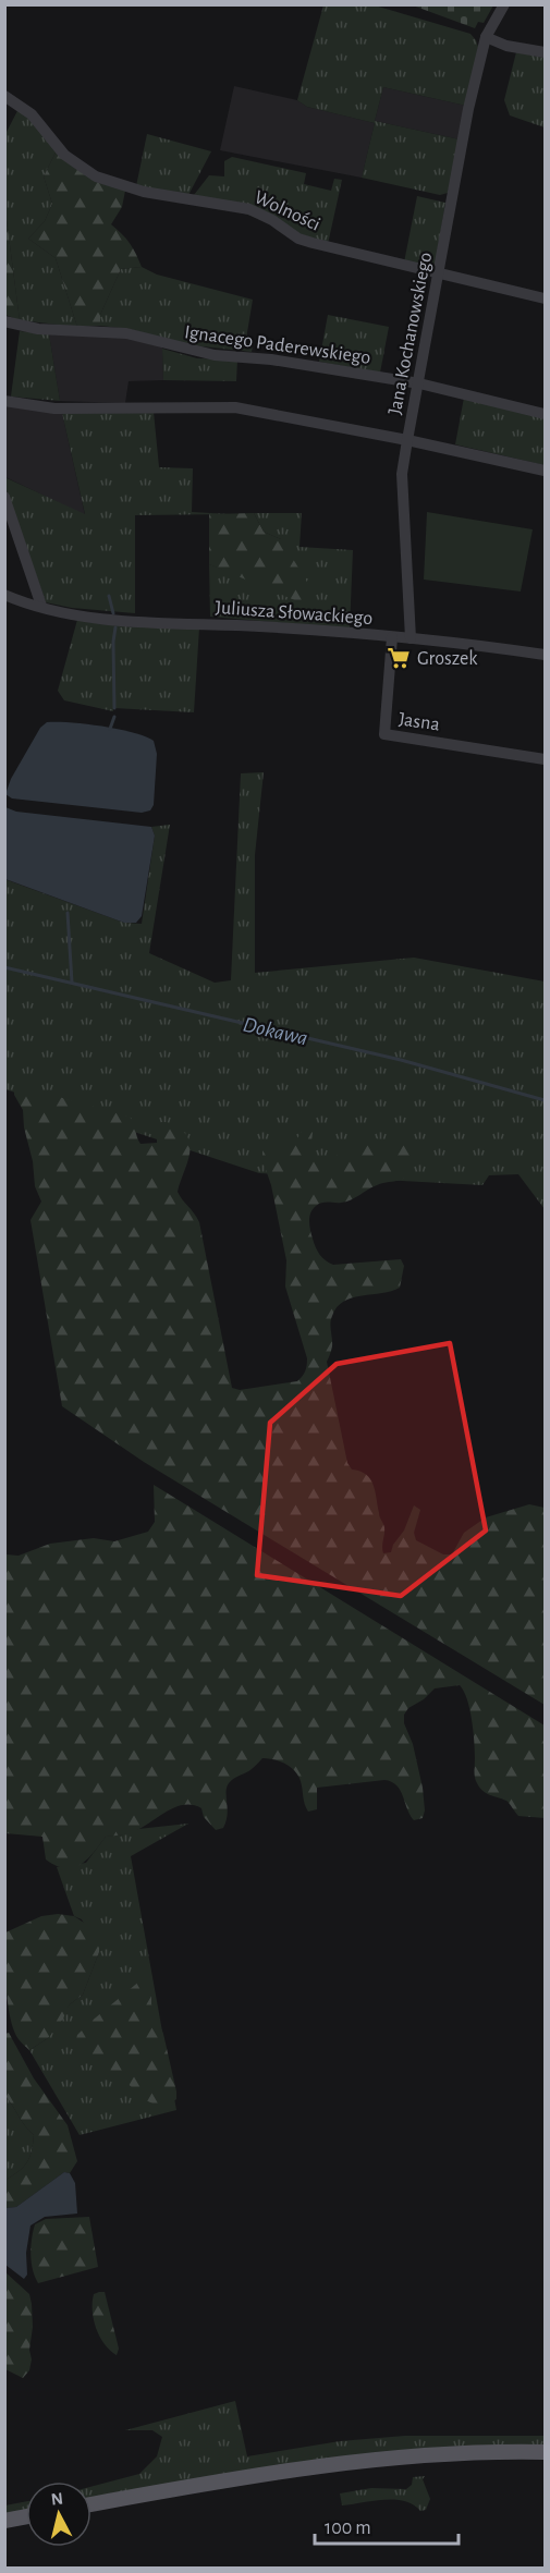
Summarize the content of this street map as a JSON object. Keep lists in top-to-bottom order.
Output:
{
  "streets": {
    "street": [
      "Wolności",
      "Jana Kochanowskiego",
      "Ignacego Paderewskiego",
      "Juliusza Słowackiego",
      "Jasna"
    ]
  },
  "crossings": [
    ["Wolności", "Jana Kochanowskiego"],
    ["Jana Kochanowskiego", "Ignacego Paderewskiego"],
    ["Jana Kochanowskiego", "Juliusza Słowackiego"],
    ["Juliusza Słowackiego", "Jasna"]
  ],
  "water": ["Dokawa"],
  "places": {
    "supermarket": ["Groszek"]
  },
  "scale_bar": "100 m",
  "north": "top"
}
